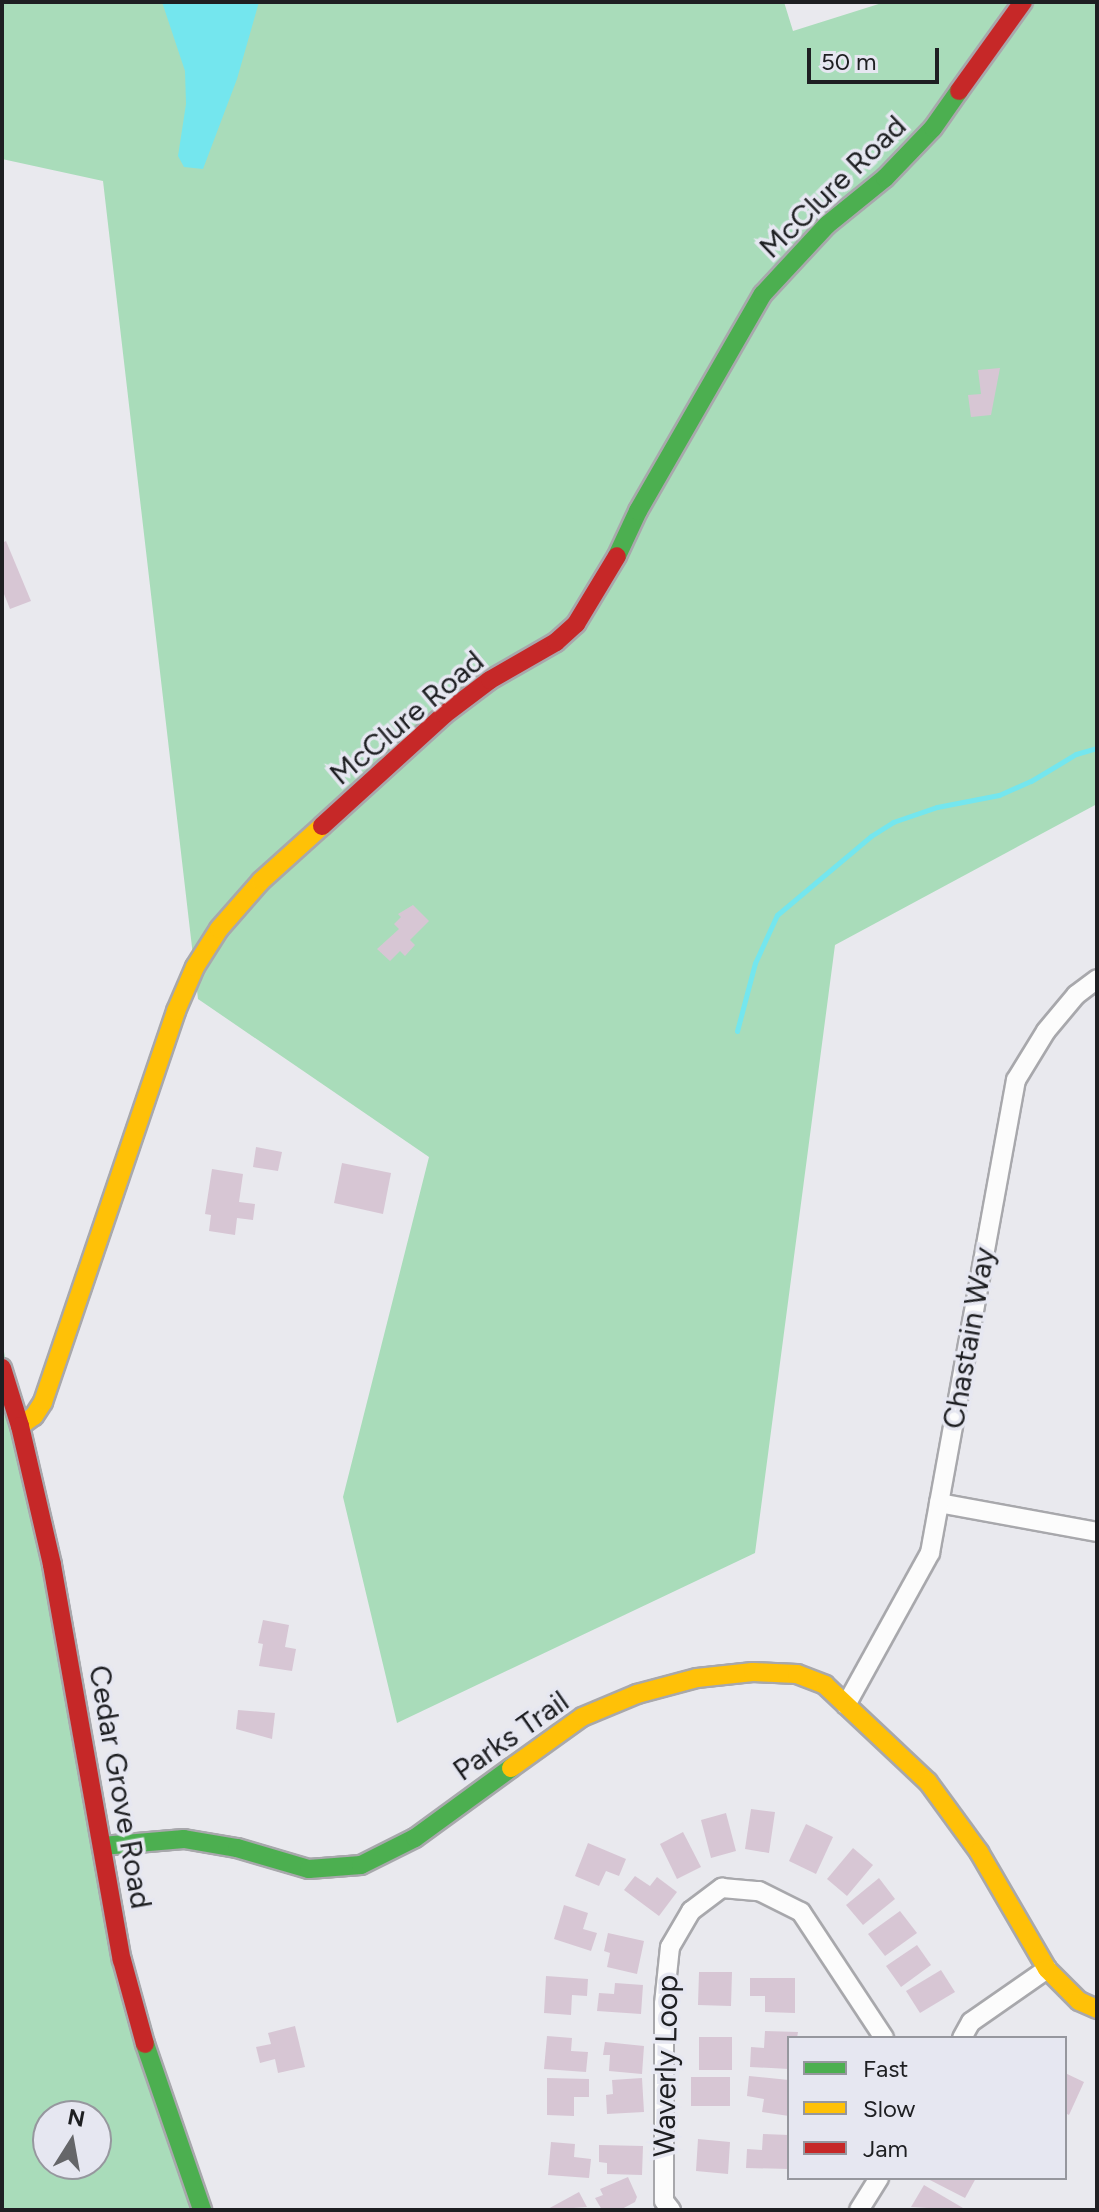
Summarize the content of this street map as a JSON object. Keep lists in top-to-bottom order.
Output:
{
  "streets": {
    "street": [
      "McClure Road",
      "Chastain Way",
      "Parks Trail",
      "Cedar Grove Road",
      "Waverly Loop"
    ]
  },
  "crossings": [
    ["McClure Road", "Cedar Grove Road"],
    ["Chastain Way", "Parks Trail"],
    ["Parks Trail", "Cedar Grove Road"]
  ],
  "legend": ["Fast", "Slow", "Jam"],
  "scale_bar": "50 m",
  "north": "top"
}
